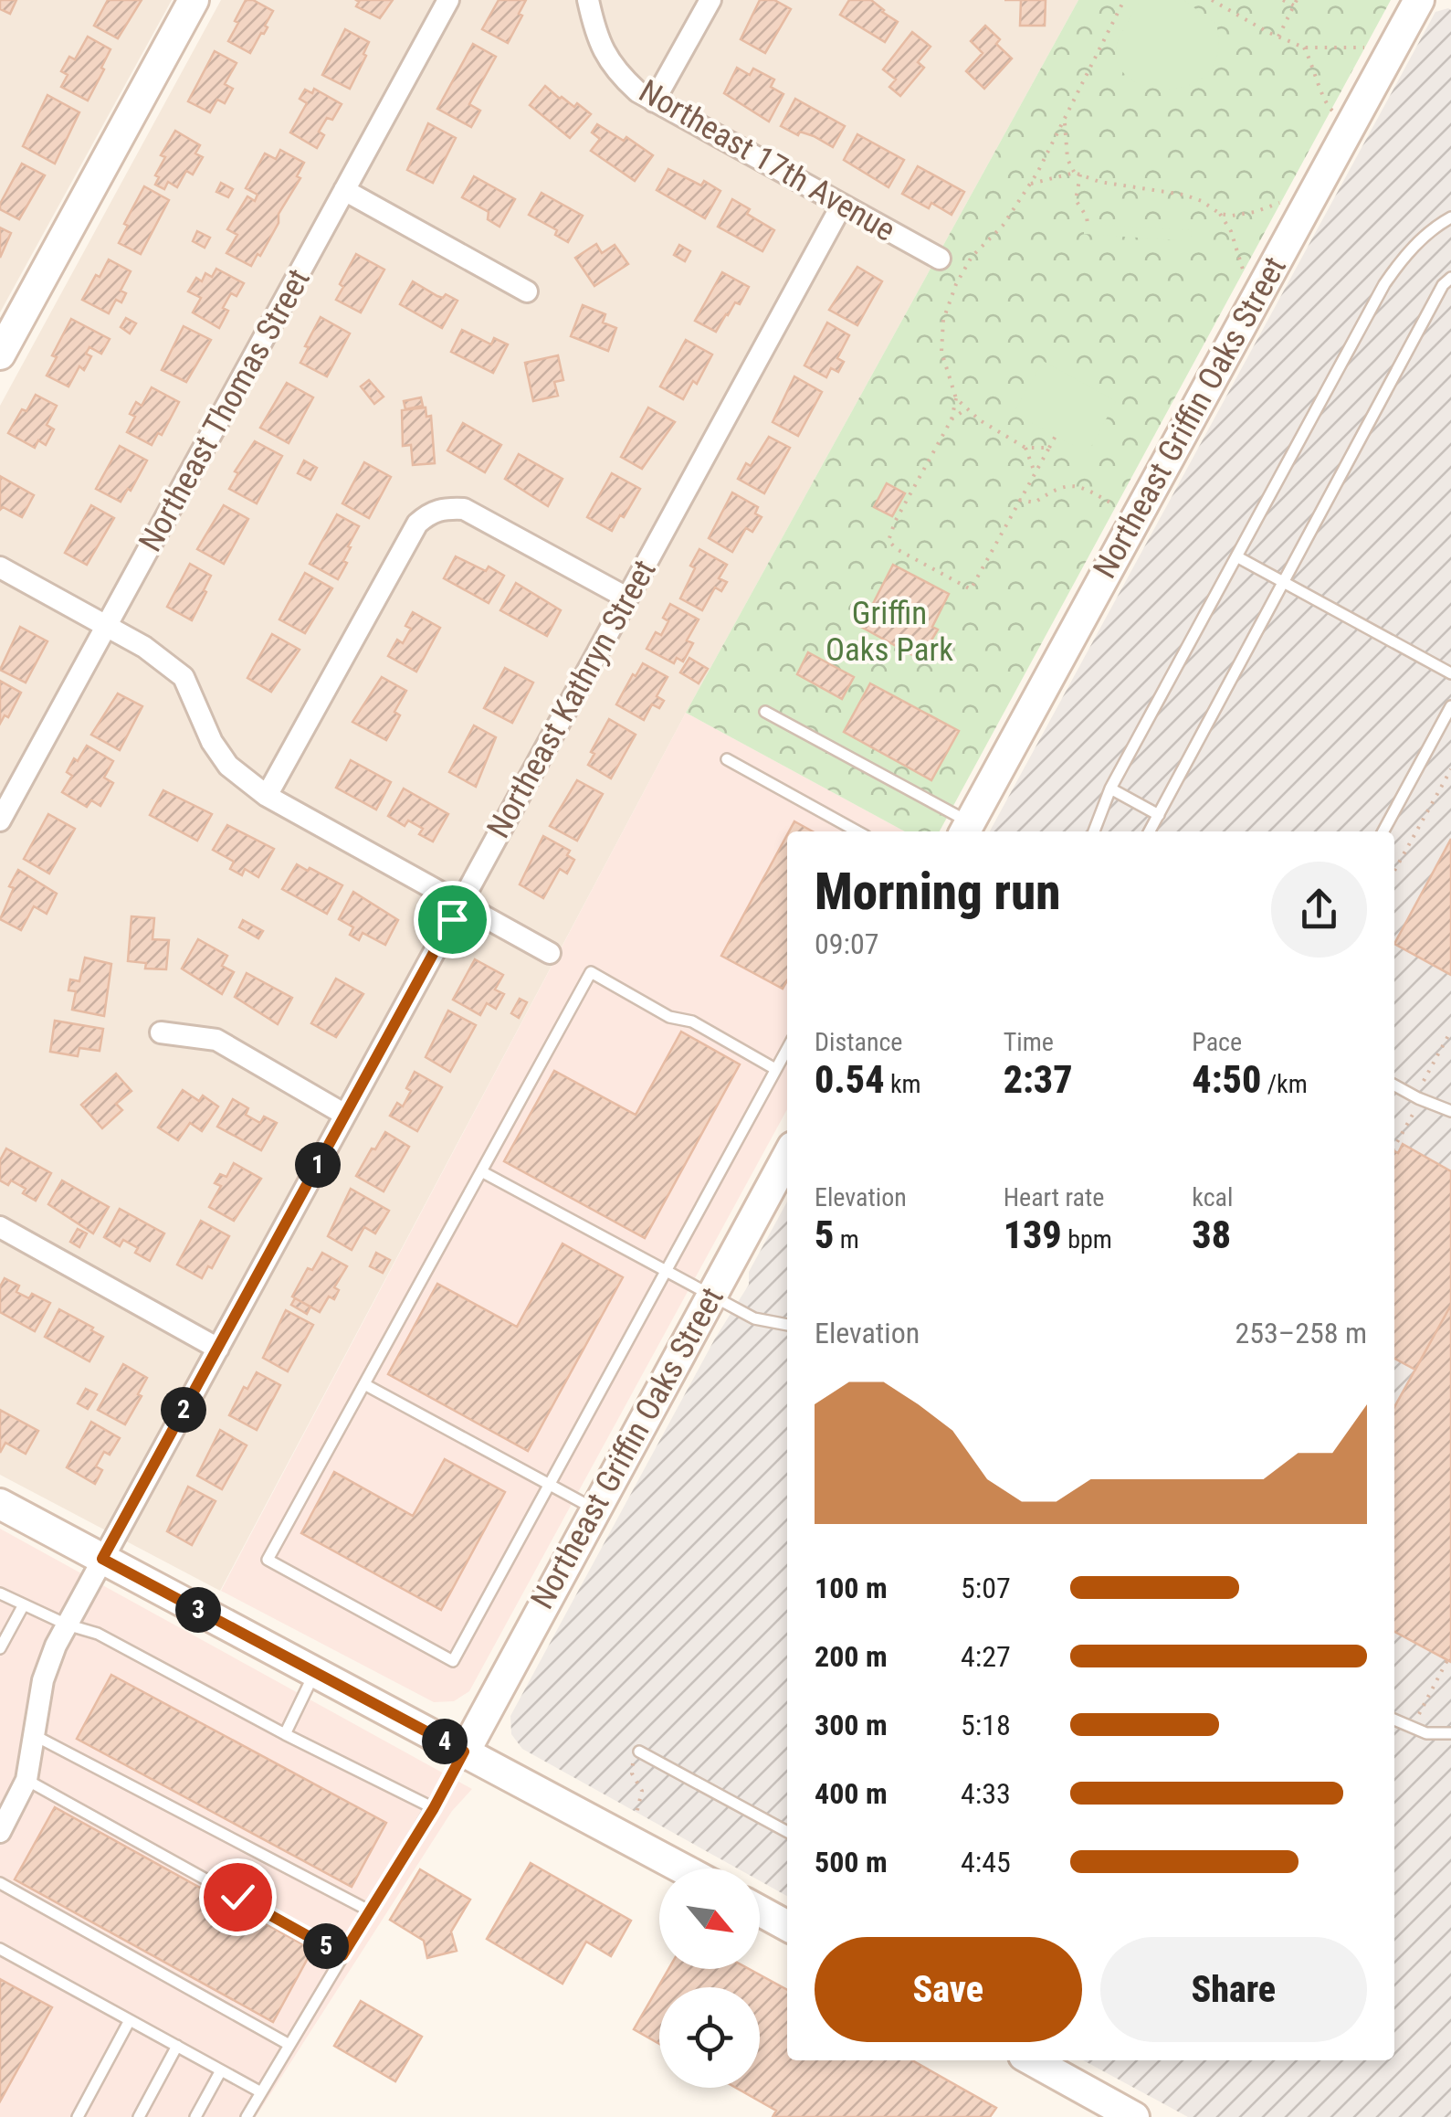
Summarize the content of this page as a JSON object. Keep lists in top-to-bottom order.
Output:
{
  "streets": {
    "street": [
      "Northeast 17th Avenue",
      "Northeast Thomas Street",
      "Northeast Griffin Oaks Street",
      "Northeast Kathryn Street"
    ]
  },
  "crossings": [
    ["Northeast 17th Avenue", "Northeast Kathryn Street"]
  ],
  "parks": ["Griffin Oaks Park"],
  "north": "bottom right",
  "page": {
    "heading": ["Morning run", "09:07"],
    "stats": [
      ["Distance", "0.54 km"],
      ["Time", "2:37"],
      ["Pace", "4:50 /km"],
      ["Elevation", "5 m"],
      ["Heart rate", "139 bpm"],
      ["kcal", "38"]
    ],
    "pins": [
      "1",
      "2",
      "3",
      "4",
      "5"
    ],
    "chart": ["Elevation", "253–258 m"],
    "list": [
      {
        "name": "100 m",
        "note": "5:07"
      },
      {
        "name": "200 m",
        "note": "4:27"
      },
      {
        "name": "300 m",
        "note": "5:18"
      },
      {
        "name": "400 m",
        "note": "4:33"
      },
      {
        "name": "500 m",
        "note": "4:45"
      }
    ],
    "buttons": ["Save", "Share"]
  }
}
